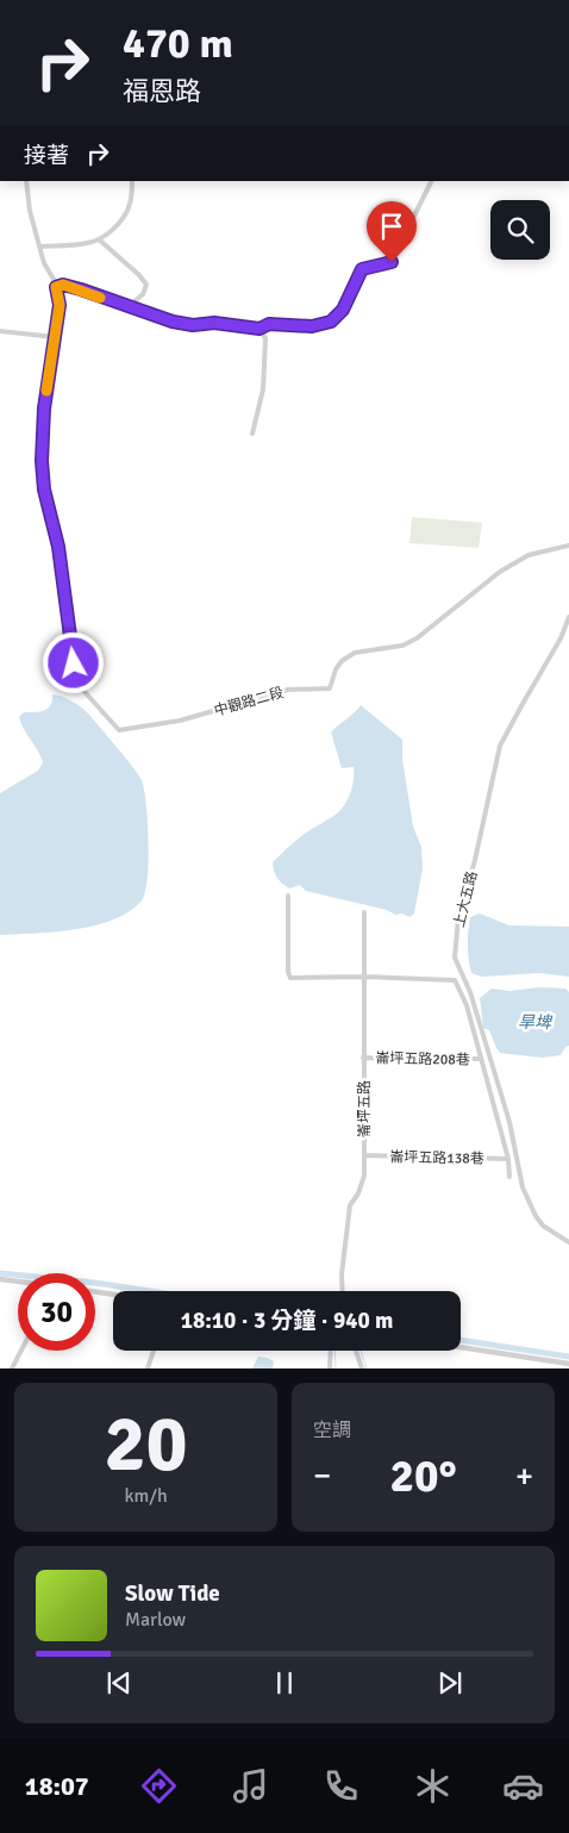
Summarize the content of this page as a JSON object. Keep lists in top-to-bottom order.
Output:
{
  "streets": {
    "street": [
      "中觀路二段",
      "上大五路",
      "崙坪五路208巷",
      "崙坪五路",
      "崙坪五路138巷"
    ]
  },
  "crossings": [
    ["崙坪五路208巷", "崙坪五路"],
    ["崙坪五路", "崙坪五路138巷"]
  ],
  "water": ["旱埤"],
  "page": {
    "turn": ["470 m", "福恩路"],
    "then": "接著",
    "limit": "30",
    "trip": "18:10 · 3 分鐘 · 940 m",
    "tile": [
      ["20", "km/h"],
      "空調"
    ],
    "heat": ["−", "20°", "+"],
    "song": ["Slow Tide", "Marlow"],
    "tabs": "18:07"
  }
}
